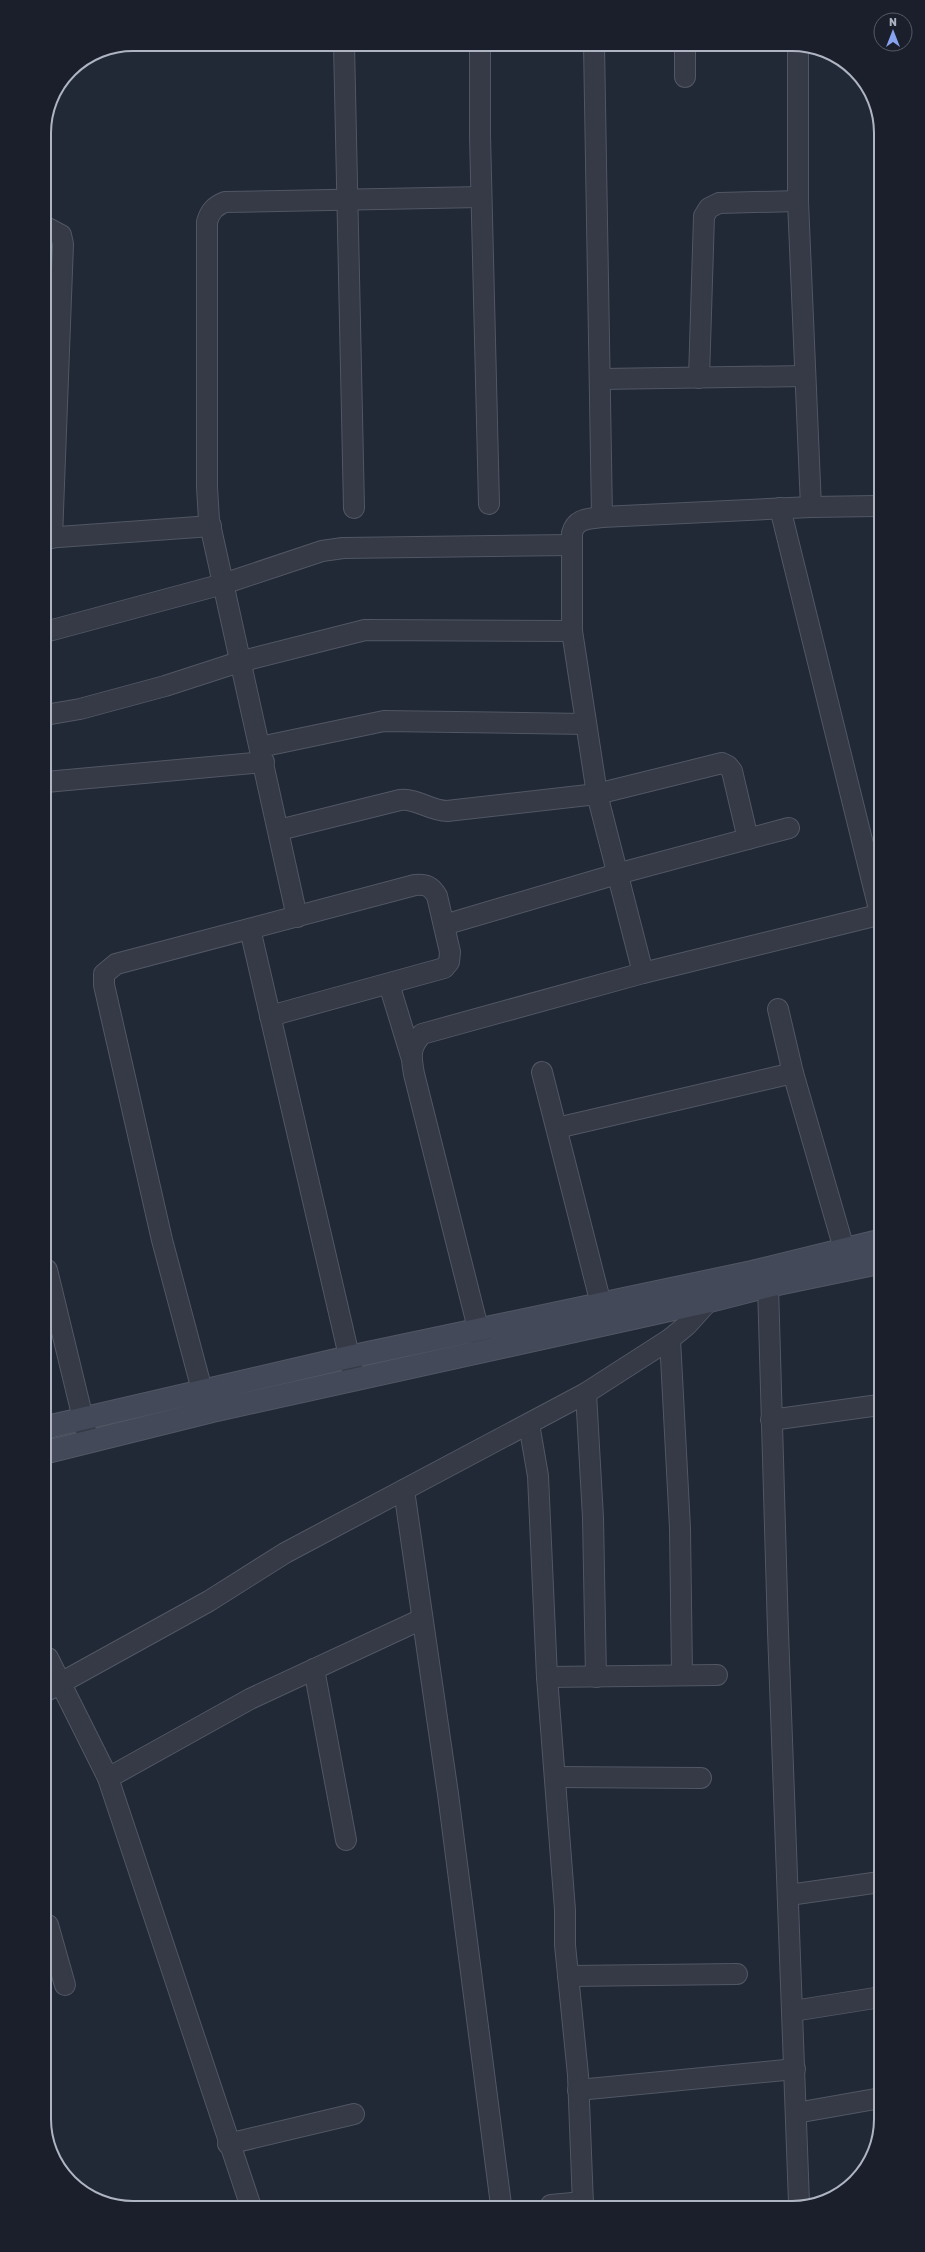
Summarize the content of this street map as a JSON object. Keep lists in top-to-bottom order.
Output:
{
  "north": "top"
}
